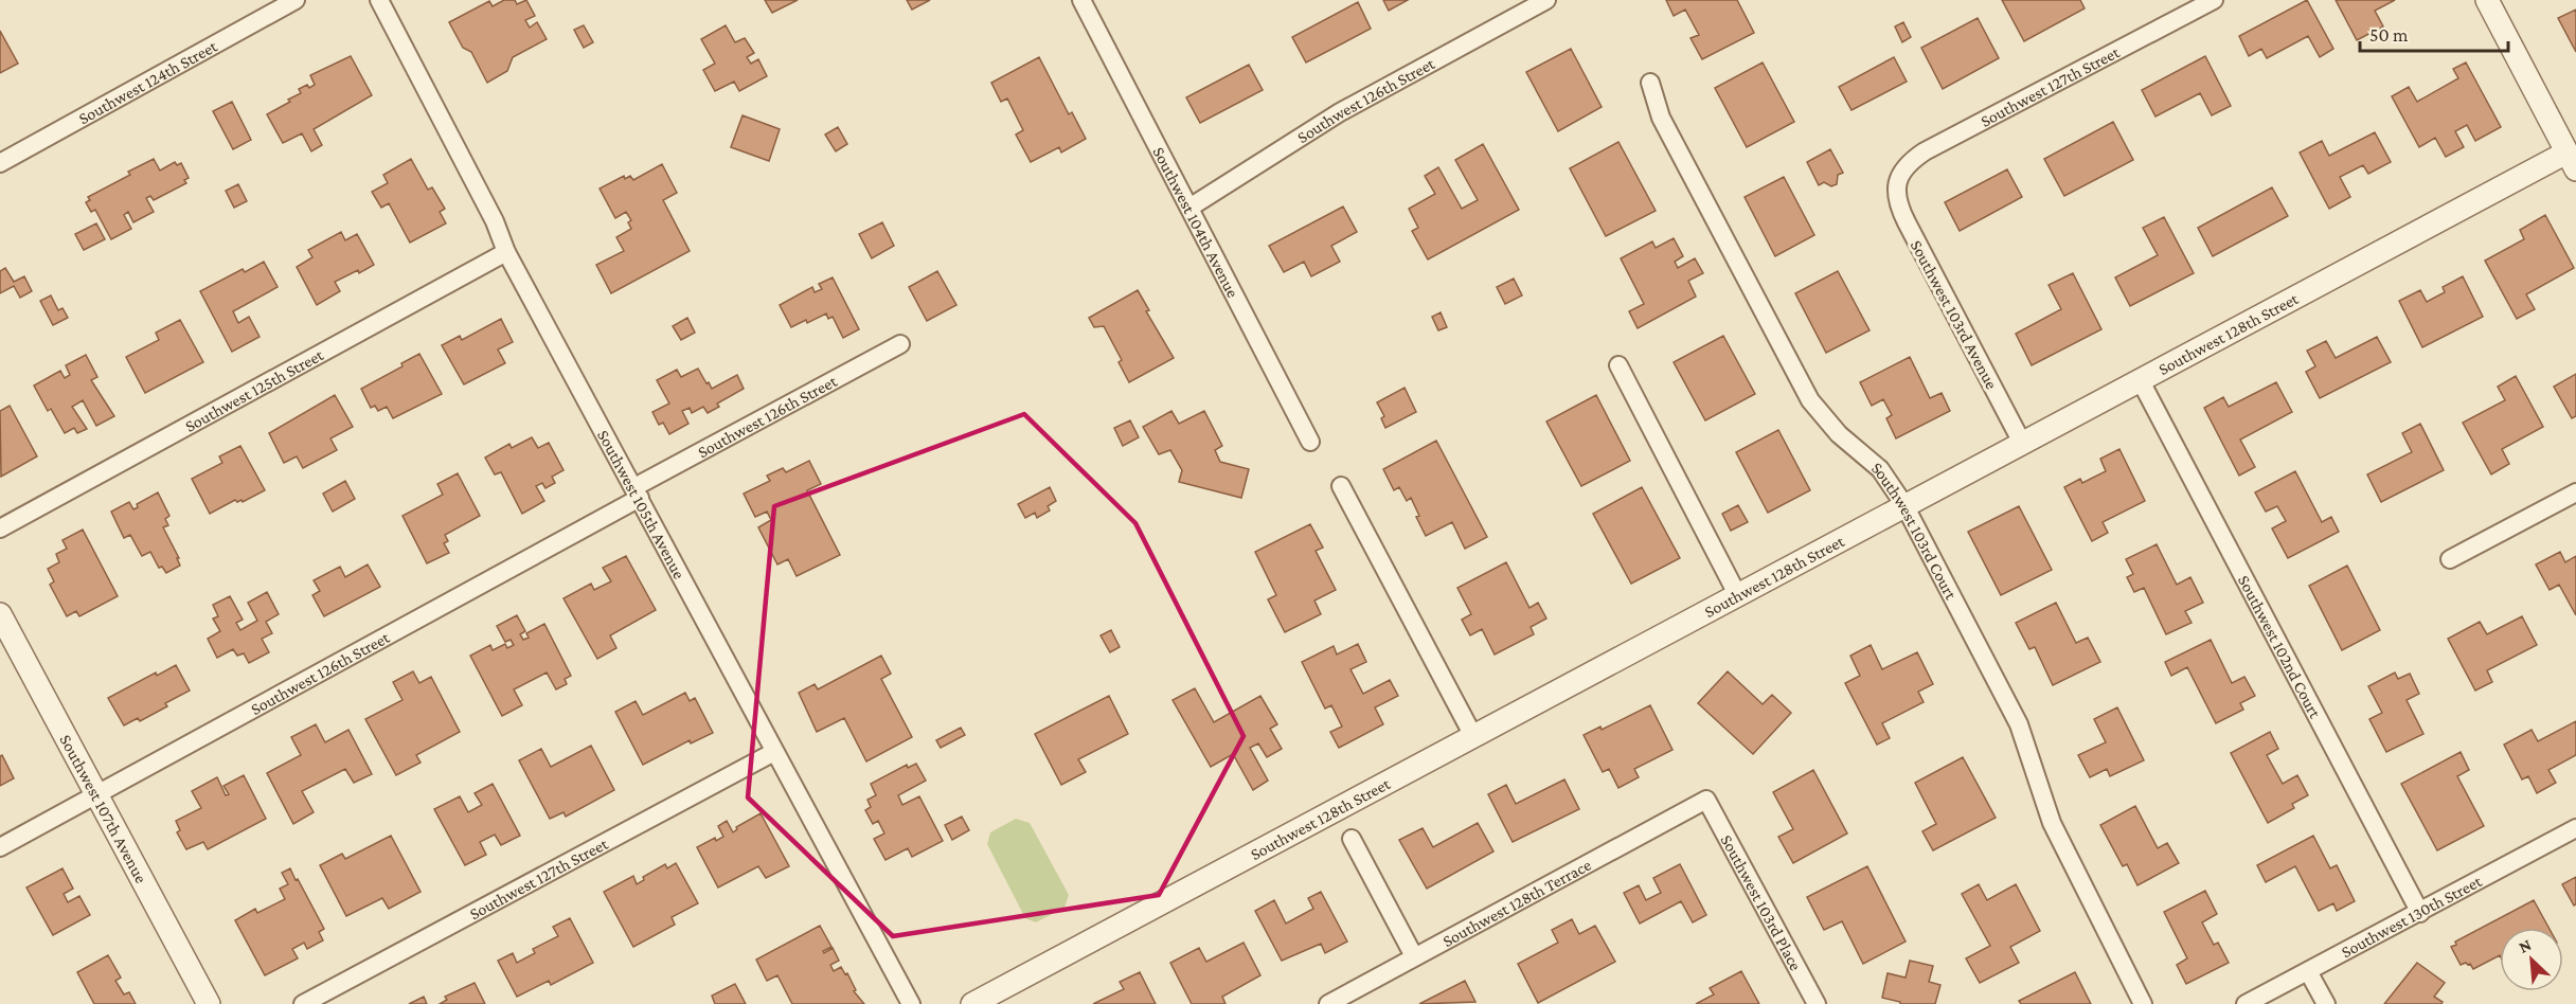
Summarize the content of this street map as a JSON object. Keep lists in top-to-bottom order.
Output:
{
  "streets": {
    "street": [
      "Southwest 124th Street",
      "Southwest 127th Street",
      "Southwest 126th Street",
      "Southwest 104th Avenue",
      "Southwest 103rd Avenue",
      "Southwest 128th Street",
      "Southwest 125th Street",
      "Southwest 105th Avenue",
      "Southwest 103rd Court",
      "Southwest 102nd Court",
      "Southwest 107th Avenue",
      "Southwest 128th Terrace",
      "Southwest 103rd Place",
      "Southwest 130th Street"
    ]
  },
  "crossings": [
    ["Southwest 127th Street", "Southwest 103rd Avenue"],
    ["Southwest 127th Street", "Southwest 105th Avenue"],
    ["Southwest 126th Street", "Southwest 104th Avenue"],
    ["Southwest 126th Street", "Southwest 105th Avenue"],
    ["Southwest 126th Street", "Southwest 107th Avenue"],
    ["Southwest 103rd Avenue", "Southwest 128th Street"],
    ["Southwest 128th Street", "Southwest 103rd Court"],
    ["Southwest 128th Street", "Southwest 102nd Court"],
    ["Southwest 125th Street", "Southwest 105th Avenue"],
    ["Southwest 102nd Court", "Southwest 130th Street"],
    ["Southwest 128th Terrace", "Southwest 103rd Place"]
  ],
  "scale_bar": "50 m",
  "north": "top left"
}
